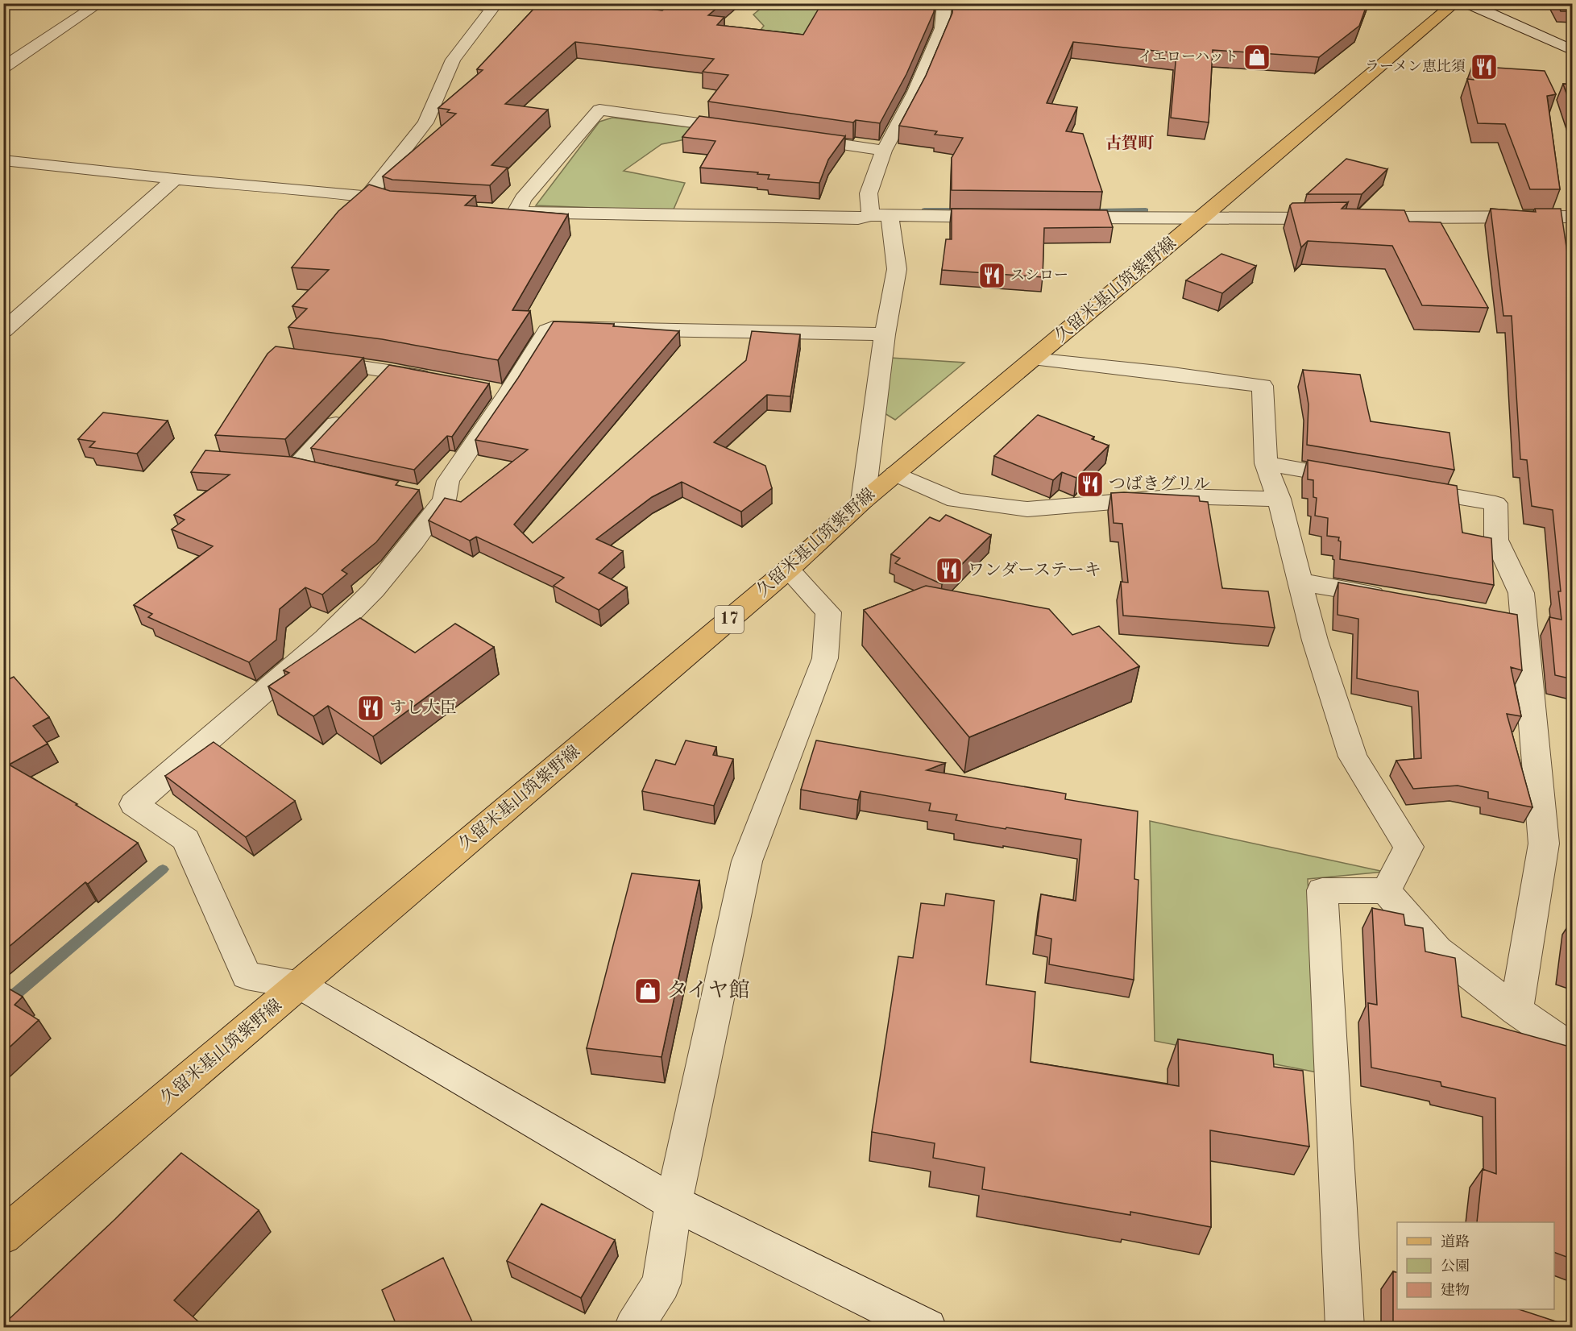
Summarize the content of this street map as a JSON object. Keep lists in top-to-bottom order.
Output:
{
  "streets": {
    "main road": ["久留米基山筑紫野線", "17"]
  },
  "districts": ["古賀町"],
  "places": {
    "shop": ["イエローハット", "タイヤ館"],
    "restaurant": [
      "ラーメン恵比須",
      "スシロー",
      "つばきグリル",
      "ワンダーステーキ",
      "すし大臣"
    ]
  },
  "legend": ["道路", "公園", "建物"]
}
